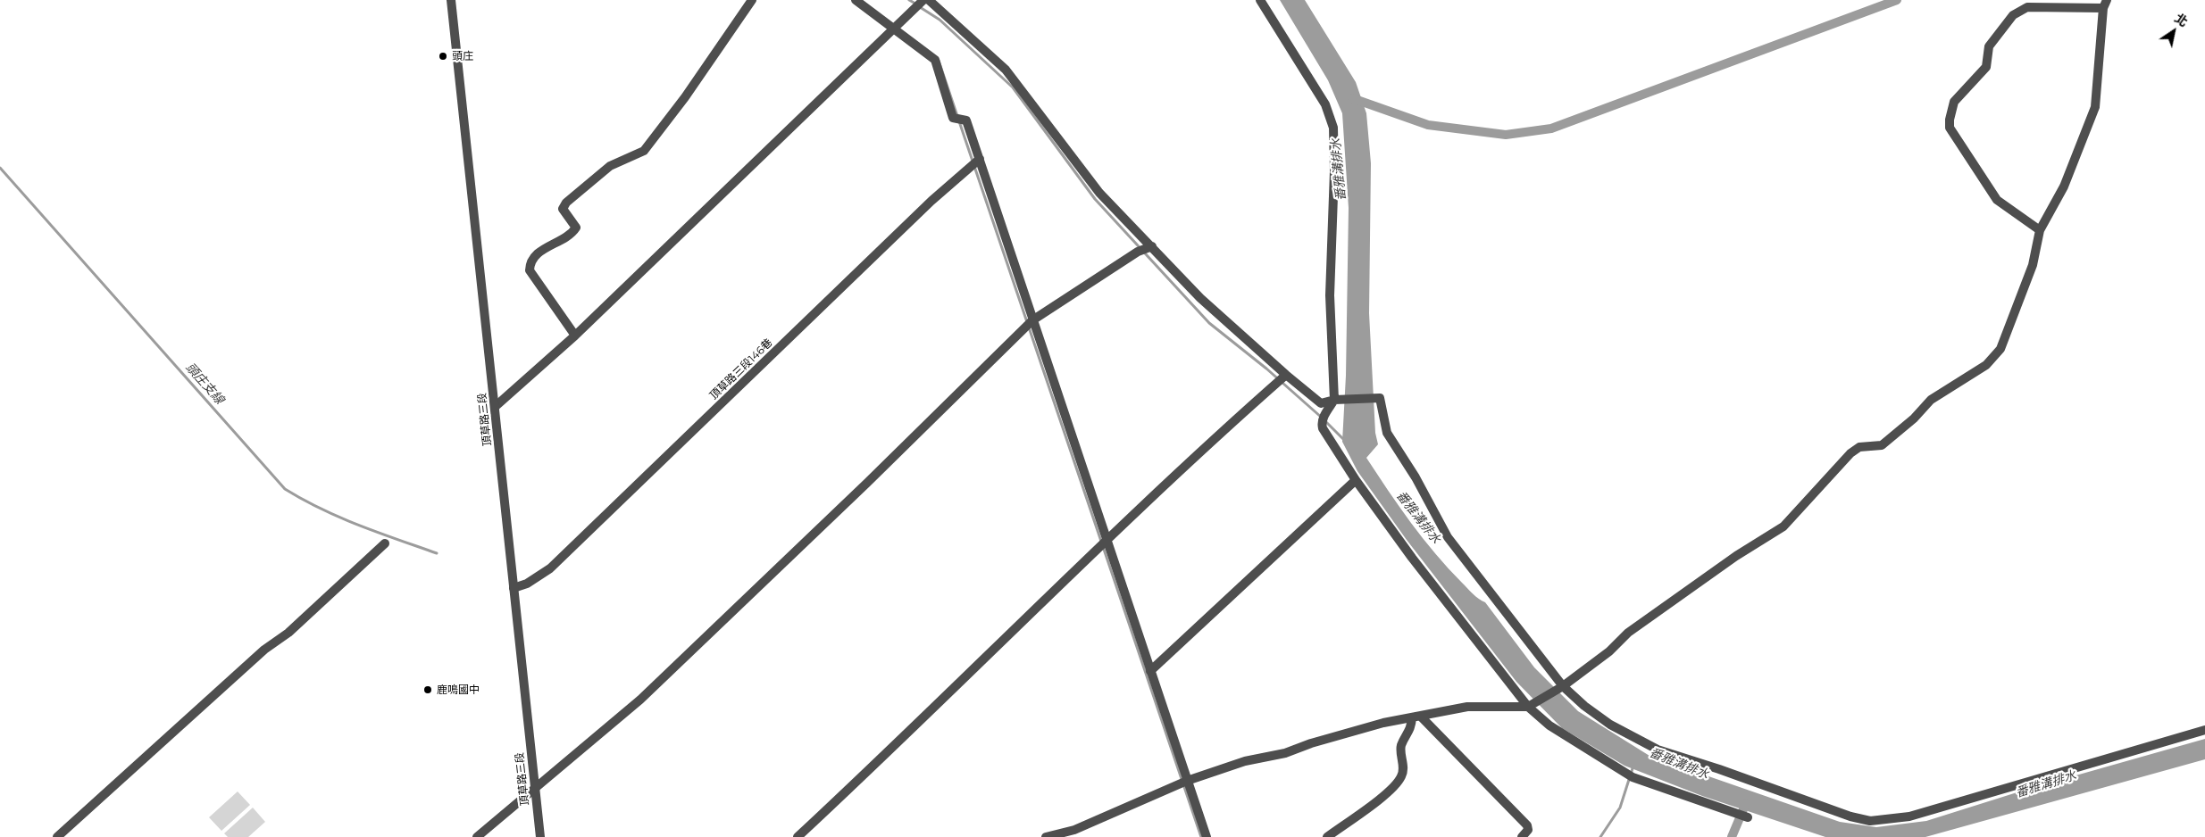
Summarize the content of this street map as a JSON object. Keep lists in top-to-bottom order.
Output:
{
  "streets": {
    "street": ["頂草路三段146巷", "頂草路三段"]
  },
  "crossings": [
    ["頂草路三段146巷", "頂草路三段"]
  ],
  "water": ["番雅溝排水", "頭庄支線"],
  "places": ["頭庄", "鹿鳴國中"],
  "north": "top right"
}
